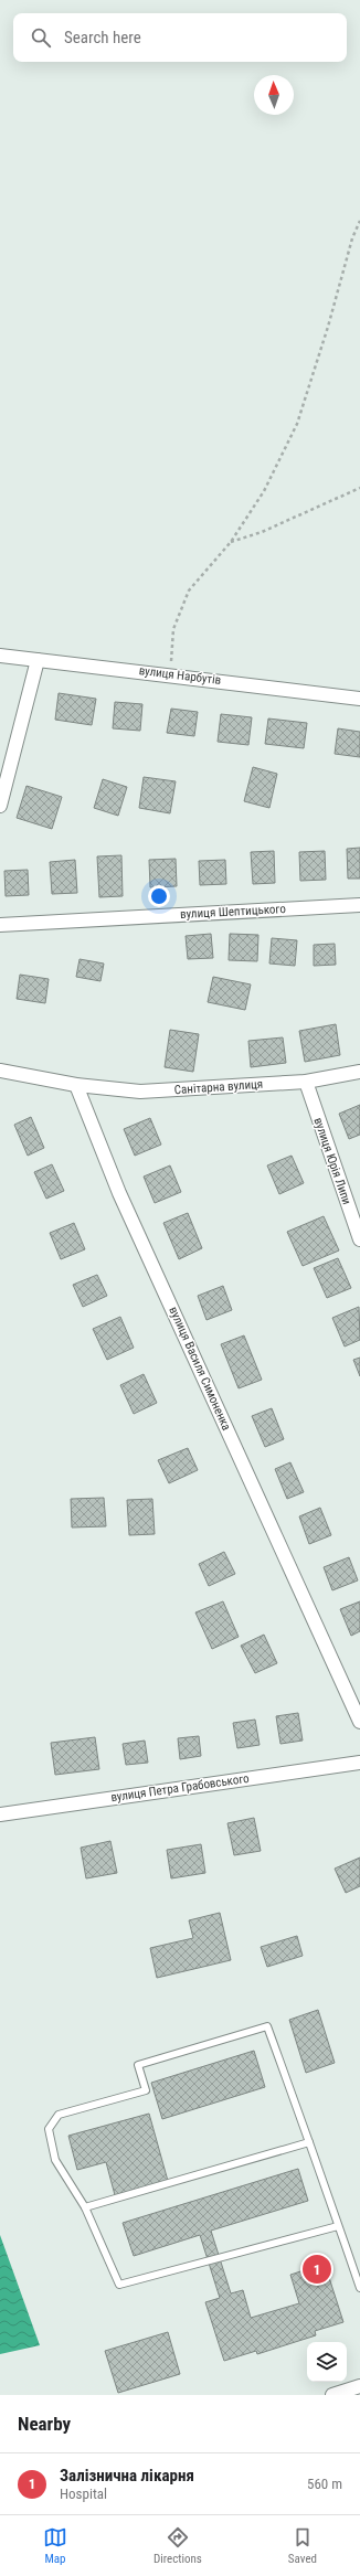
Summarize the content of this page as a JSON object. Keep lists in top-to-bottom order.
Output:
{
  "streets": {
    "street": [
      "вулиця Нарбутів",
      "вулиця Шептицького",
      "Санітарна вулиця",
      "вулиця Юрія Липи",
      "вулиця Василя Симоненка",
      "вулиця Петра Грабовського"
    ]
  },
  "crossings": [
    ["Санітарна вулиця", "вулиця Юрія Липи"],
    ["Санітарна вулиця", "вулиця Василя Симоненка"]
  ],
  "north": "top",
  "page": {
    "search": "Search here",
    "pins": "1",
    "heading": "Nearby",
    "list": [
      {
        "mark": "1",
        "name": "Залізнична лікарня",
        "note": "Hospital",
        "value": "560 m"
      }
    ],
    "nav": ["Map", "Directions", "Saved"]
  }
}
